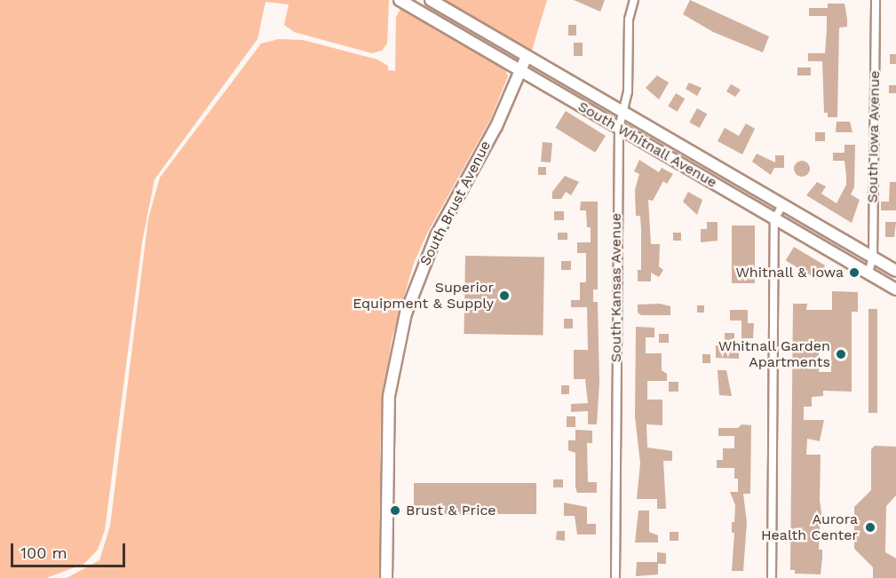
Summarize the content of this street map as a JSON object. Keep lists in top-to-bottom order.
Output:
{
  "streets": {
    "street": [
      "South Iowa Avenue",
      "South Whitnall Avenue",
      "South Brust Avenue",
      "South Kansas Avenue"
    ]
  },
  "crossings": [
    ["South Iowa Avenue", "South Whitnall Avenue"],
    ["South Whitnall Avenue", "South Brust Avenue"],
    ["South Whitnall Avenue", "South Kansas Avenue"]
  ],
  "places": [
    "Whitnall & Iowa",
    "Superior Equipment & Supply",
    "Whitnall Garden Apartments",
    "Brust & Price",
    "Aurora Health Center"
  ],
  "scale_bar": "100 m"
}
